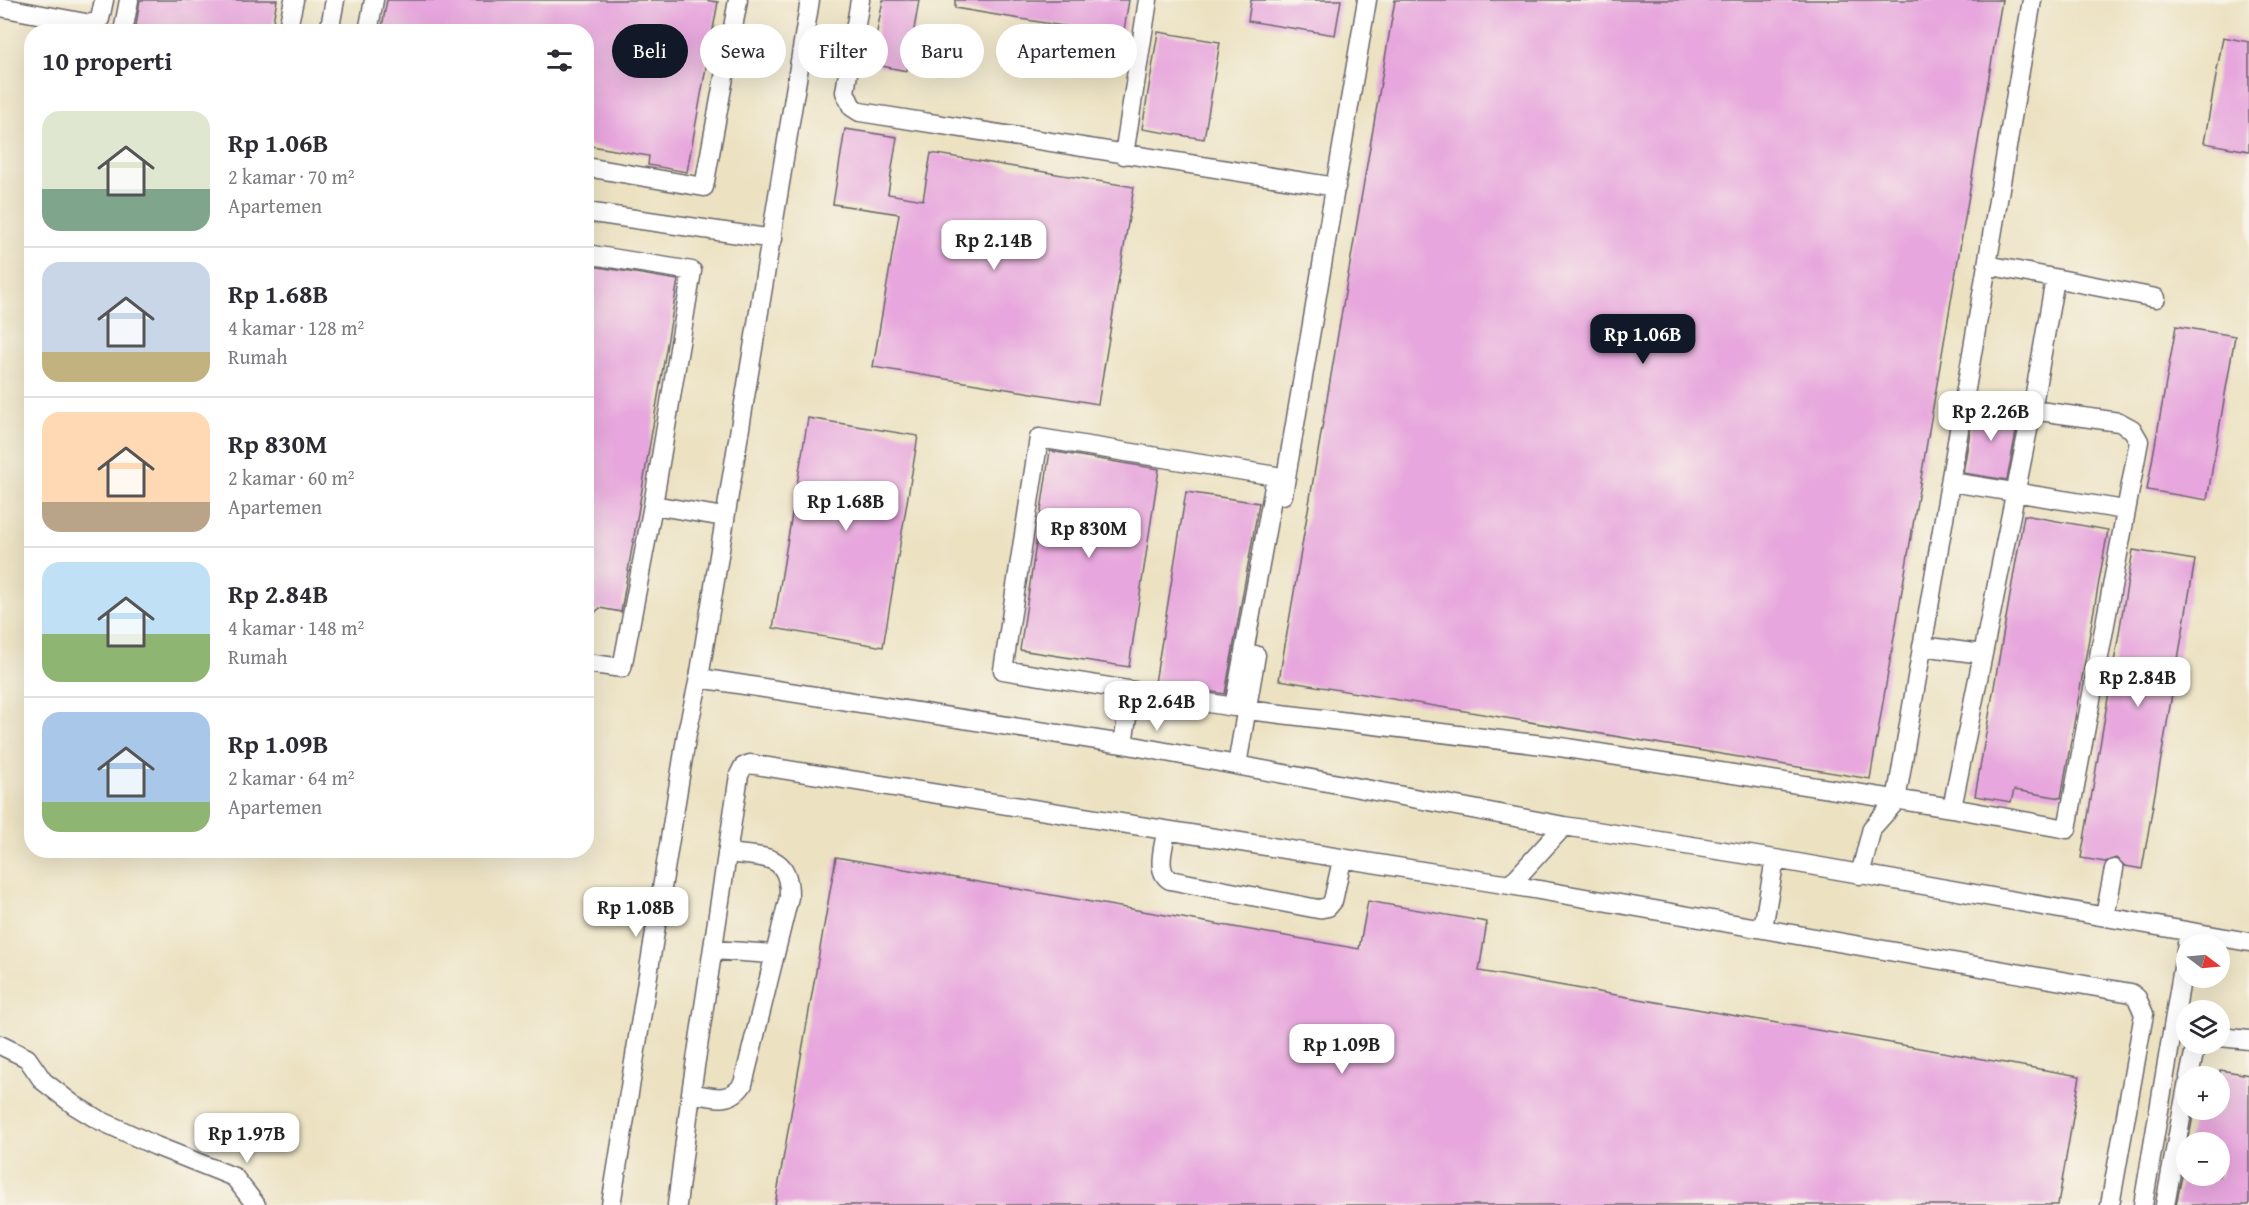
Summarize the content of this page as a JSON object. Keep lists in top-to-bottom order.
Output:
{
  "north": "right",
  "page": {
    "chip": [
      "Beli",
      "Sewa",
      "Filter",
      "Baru",
      "Apartemen"
    ],
    "heading": "10 properti",
    "list": [
      {
        "name": "Rp 1.06B",
        "note": "2 kamar · 70 m² · Apartemen"
      },
      {
        "name": "Rp 1.68B",
        "note": "4 kamar · 128 m² · Rumah"
      },
      {
        "name": "Rp 830M",
        "note": "2 kamar · 60 m² · Apartemen"
      },
      {
        "name": "Rp 2.84B",
        "note": "4 kamar · 148 m² · Rumah"
      },
      {
        "name": "Rp 1.09B",
        "note": "2 kamar · 64 m² · Apartemen"
      }
    ],
    "price": [
      "Rp 2.14B",
      "Rp 1.06B",
      "Rp 2.26B",
      "Rp 1.68B",
      "Rp 830M",
      "Rp 2.84B",
      "Rp 2.64B",
      "Rp 1.08B",
      "Rp 1.09B",
      "Rp 1.97B"
    ],
    "map_buttons": ["+", "−"]
  }
}
